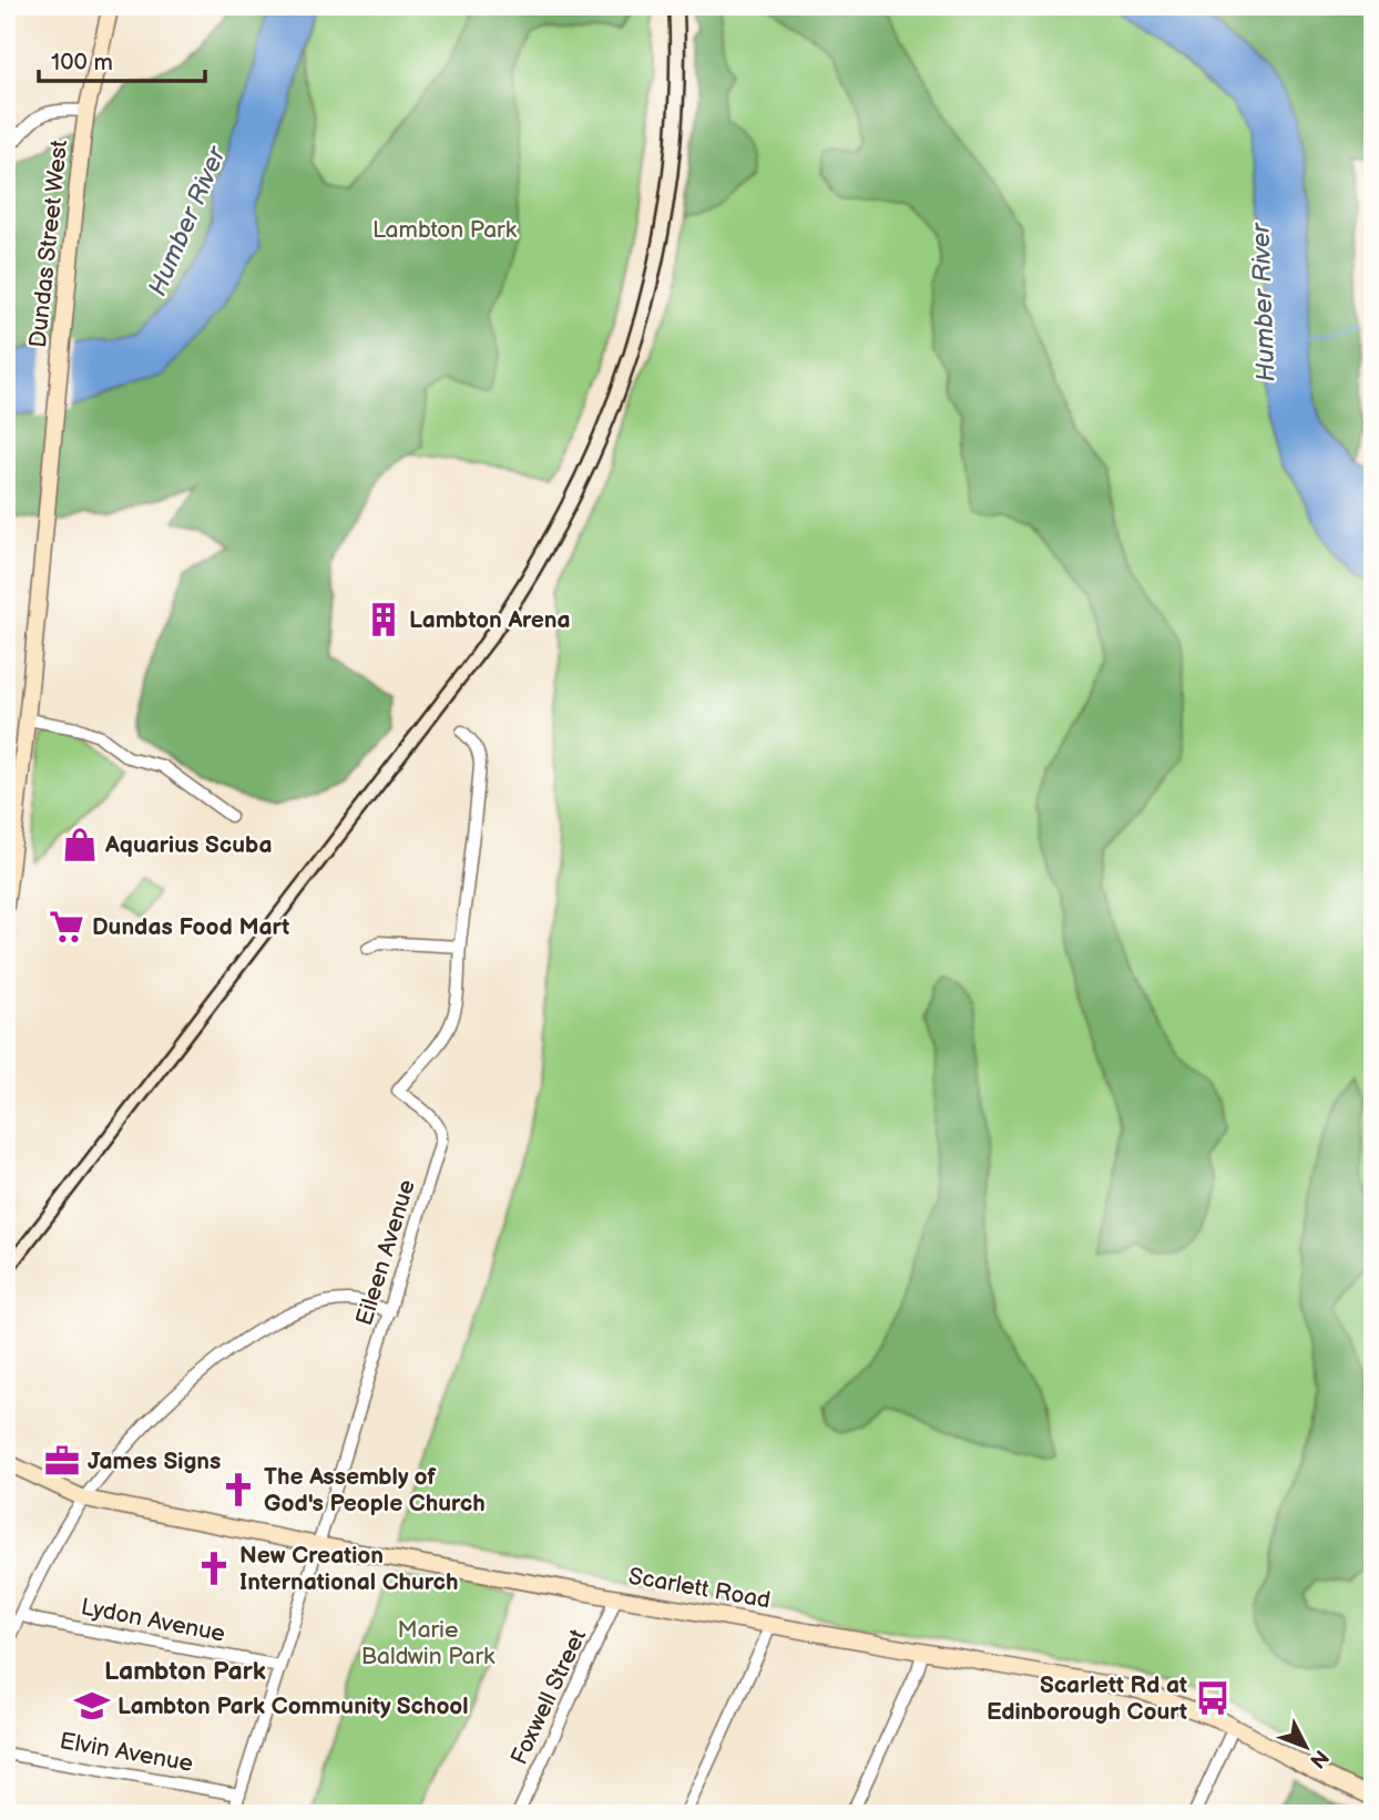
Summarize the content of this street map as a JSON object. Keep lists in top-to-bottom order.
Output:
{
  "streets": {
    "main road": ["Dundas Street West", "Scarlett Road"],
    "street": [
      "Eileen Avenue",
      "Lydon Avenue",
      "Foxwell Street",
      "Elvin Avenue"
    ]
  },
  "crossings": [
    ["Eileen Avenue", "Scarlett Road"],
    ["Eileen Avenue", "Lydon Avenue"],
    ["Eileen Avenue", "Elvin Avenue"],
    ["Scarlett Road", "Foxwell Street"]
  ],
  "districts": ["Lambton Park"],
  "water": ["Humber River"],
  "parks": ["Lambton Park", "Marie Baldwin Park"],
  "places": {
    "building": ["Lambton Arena"],
    "shop": ["Aquarius Scuba"],
    "supermarket": ["Dundas Food Mart"],
    "office": ["James Signs"],
    "church": ["The Assembly of God's People Church", "New Creation International Church"],
    "bus stop": ["Scarlett Rd at Edinborough Court"],
    "school or university": ["Lambton Park Community School"]
  },
  "scale_bar": "100 m",
  "north": "bottom right"
}
